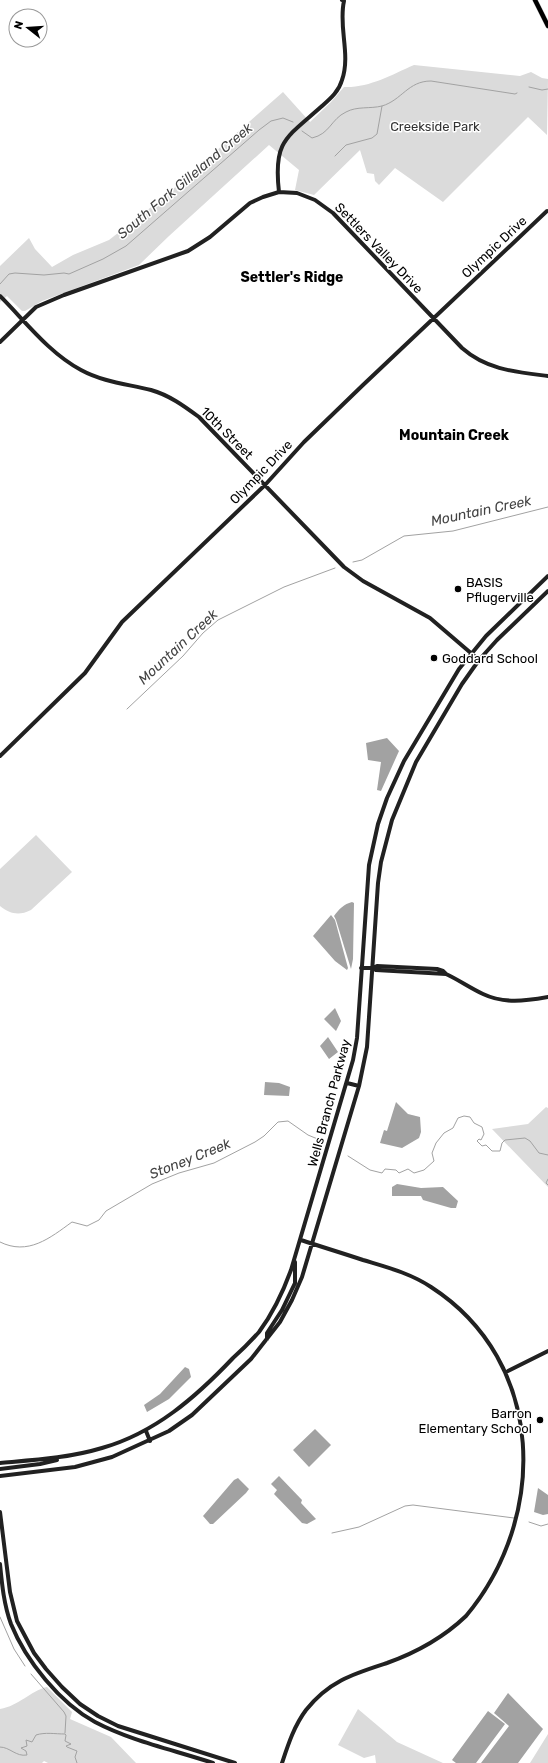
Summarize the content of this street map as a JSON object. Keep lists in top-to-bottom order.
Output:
{
  "streets": {
    "main road": [
      "Olympic Drive",
      "Settlers Valley Drive",
      "10th Street",
      "Wells Branch Parkway"
    ]
  },
  "crossings": [
    ["Olympic Drive", "Settlers Valley Drive"],
    ["Olympic Drive", "10th Street"],
    ["Settlers Valley Drive", "10th Street"],
    ["10th Street", "Wells Branch Parkway"]
  ],
  "districts": ["Settler's Ridge", "Mountain Creek"],
  "water": ["South Fork Gilleland Creek", "Mountain Creek", "Stoney Creek"],
  "parks": ["Creekside Park"],
  "places": ["BASIS Pflugerville", "Goddard School", "Barron Elementary School"],
  "north": "left"
}
